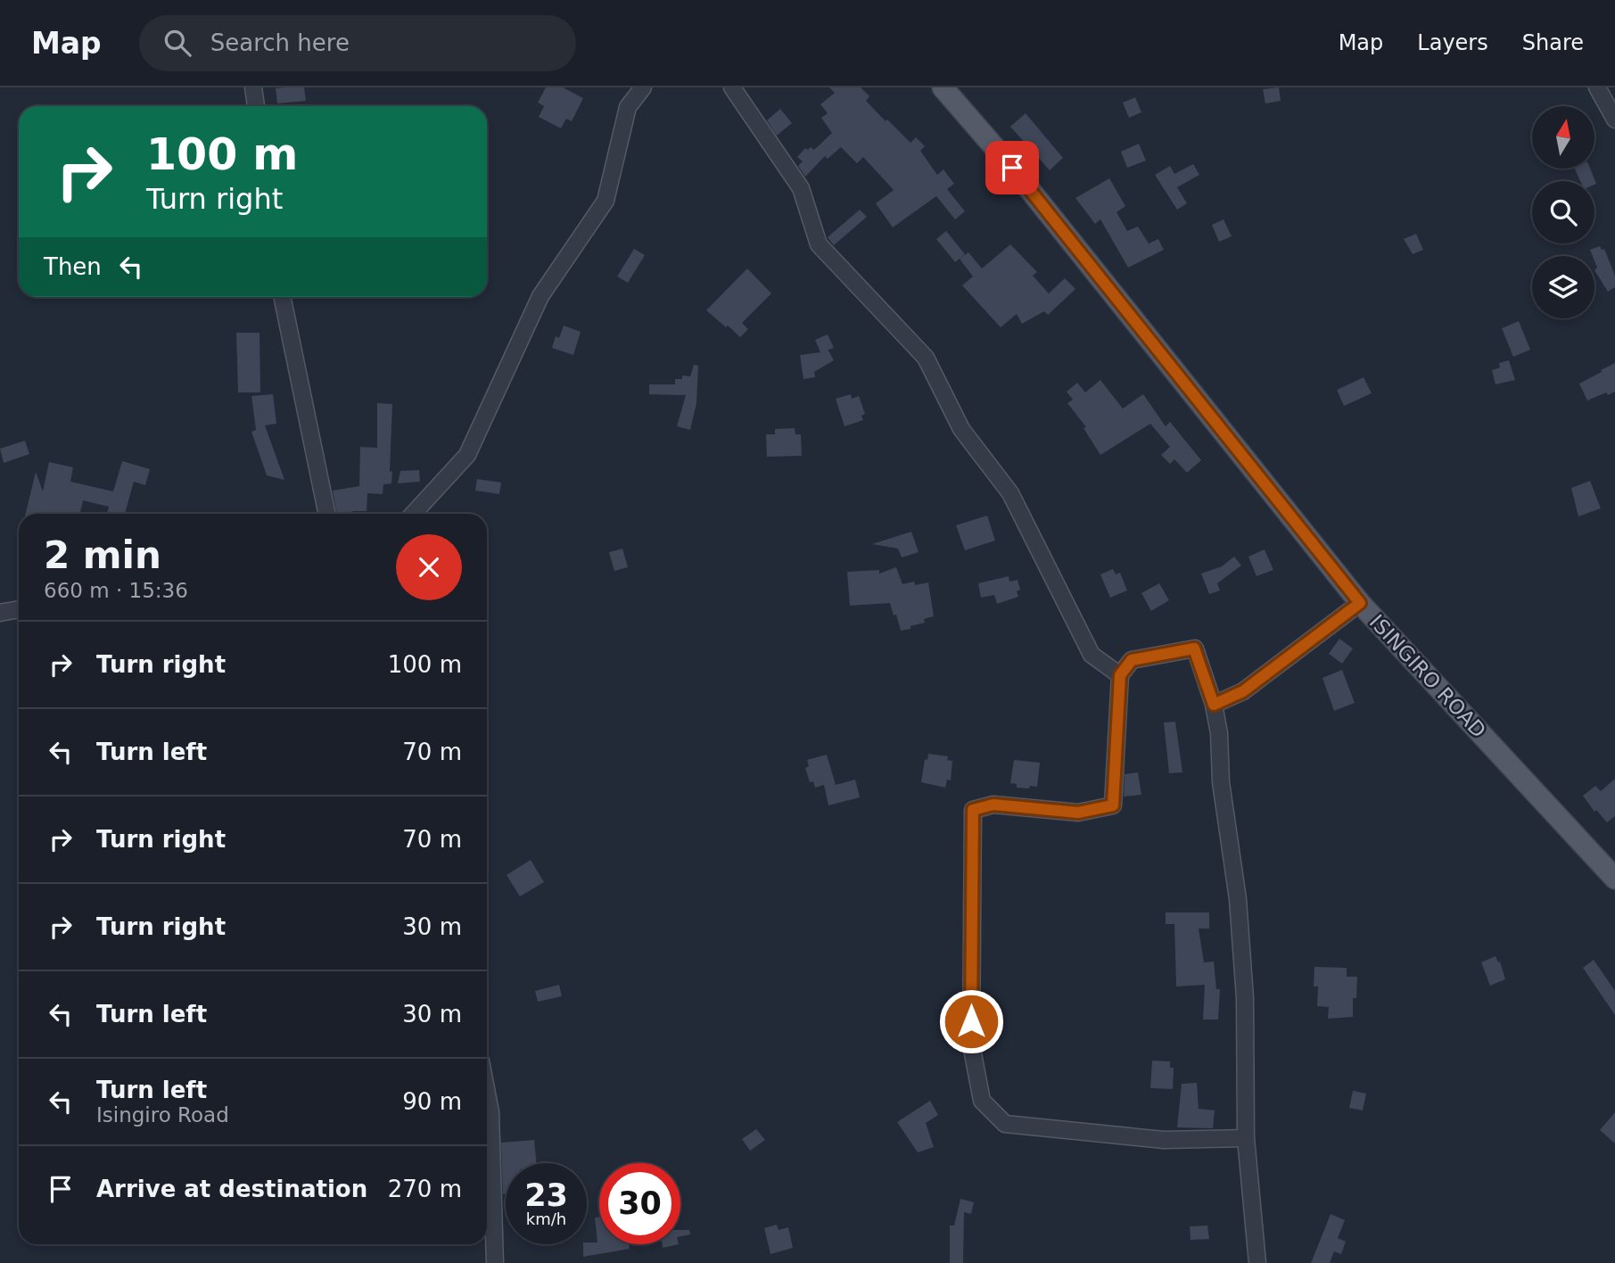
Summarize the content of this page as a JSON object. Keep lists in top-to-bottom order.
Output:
{
  "streets": {
    "main road": ["ISINGIRO ROAD"]
  },
  "north": "top",
  "page": {
    "header": "Map",
    "search": "Search here",
    "nav": ["Map", "Layers", "Share"],
    "turn": ["100 m", "Turn right"],
    "then": "Then",
    "heading": ["2 min", "660 m · 15:36"],
    "list": [
      {
        "name": "Turn right",
        "value": "100 m"
      },
      {
        "name": "Turn left",
        "value": "70 m"
      },
      {
        "name": "Turn right",
        "value": "70 m"
      },
      {
        "name": "Turn right",
        "value": "30 m"
      },
      {
        "name": "Turn left",
        "value": "30 m"
      },
      {
        "name": "Turn left",
        "note": "Isingiro Road",
        "value": "90 m"
      },
      {
        "name": "Arrive at destination",
        "value": "270 m"
      }
    ],
    "speed": "23 km/h",
    "limit": "30"
  }
}
